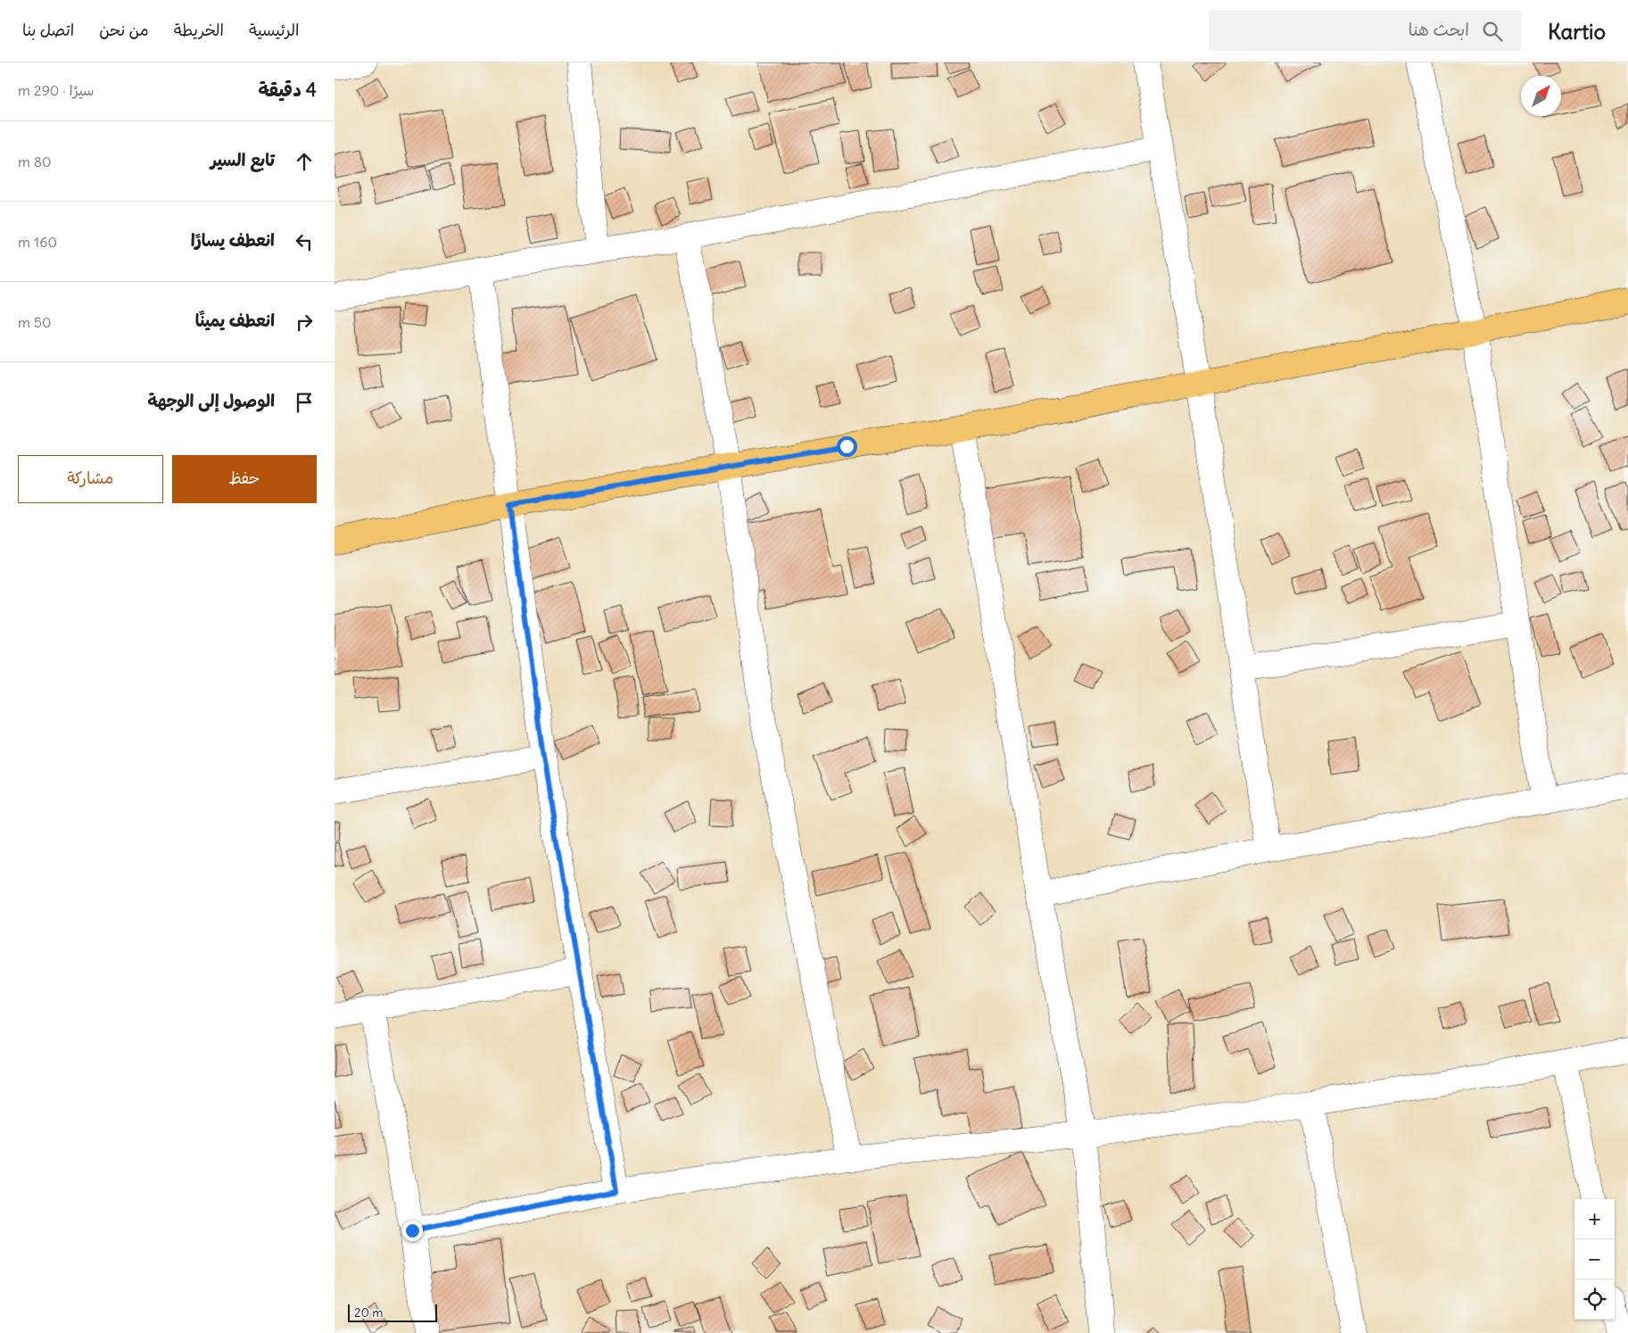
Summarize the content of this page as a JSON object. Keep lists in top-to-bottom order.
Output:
{
  "scale_bar": "20 m",
  "north": "top right",
  "page": {
    "header": "Kartio",
    "search": "ابحث هنا",
    "nav": [
      "الرئيسية",
      "الخريطة",
      "من نحن",
      "اتصل بنا"
    ],
    "heading": ["4 دقيقة", "سيرًا · 290 m"],
    "list": [
      ["تابع السير", "80 m"],
      ["انعطف يسارًا", "160 m"],
      ["انعطف يمينًا", "50 m"],
      "الوصول إلى الوجهة"
    ],
    "buttons": ["حفظ", "مشاركة"],
    "map_buttons": ["+", "−"],
    "scale": "20 m"
  }
}
